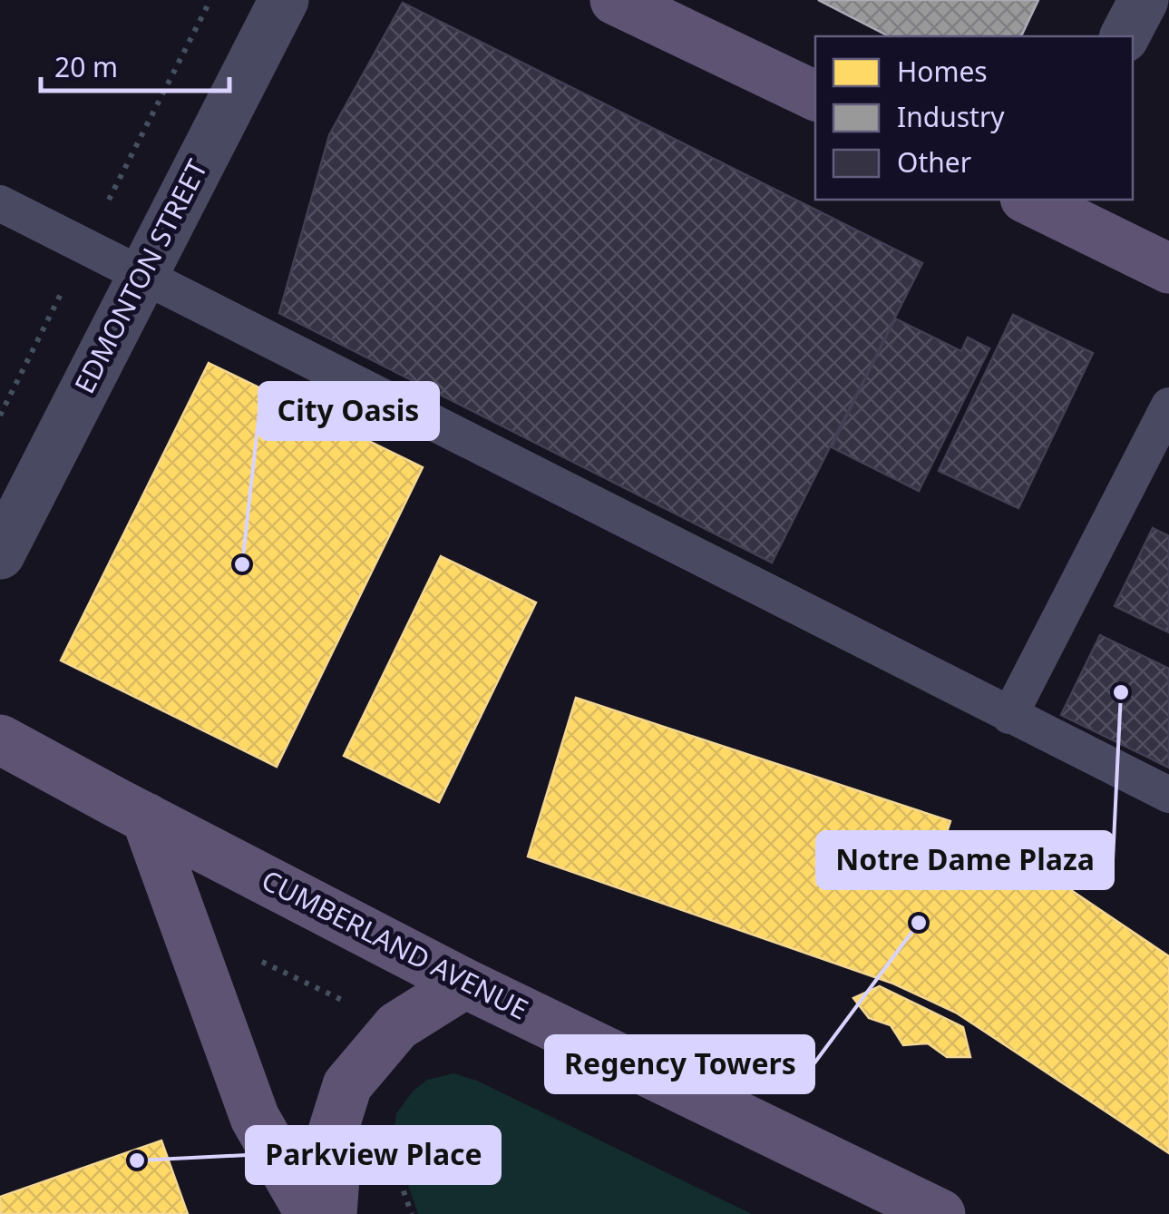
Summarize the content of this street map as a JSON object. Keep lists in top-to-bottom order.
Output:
{
  "streets": {
    "main road": ["CUMBERLAND AVENUE"],
    "street": ["EDMONTON STREET"]
  },
  "places": [
    "City Oasis",
    "Notre Dame Plaza",
    "Regency Towers",
    "Parkview Place"
  ],
  "legend": ["Homes", "Industry", "Other"],
  "scale_bar": "20 m"
}
